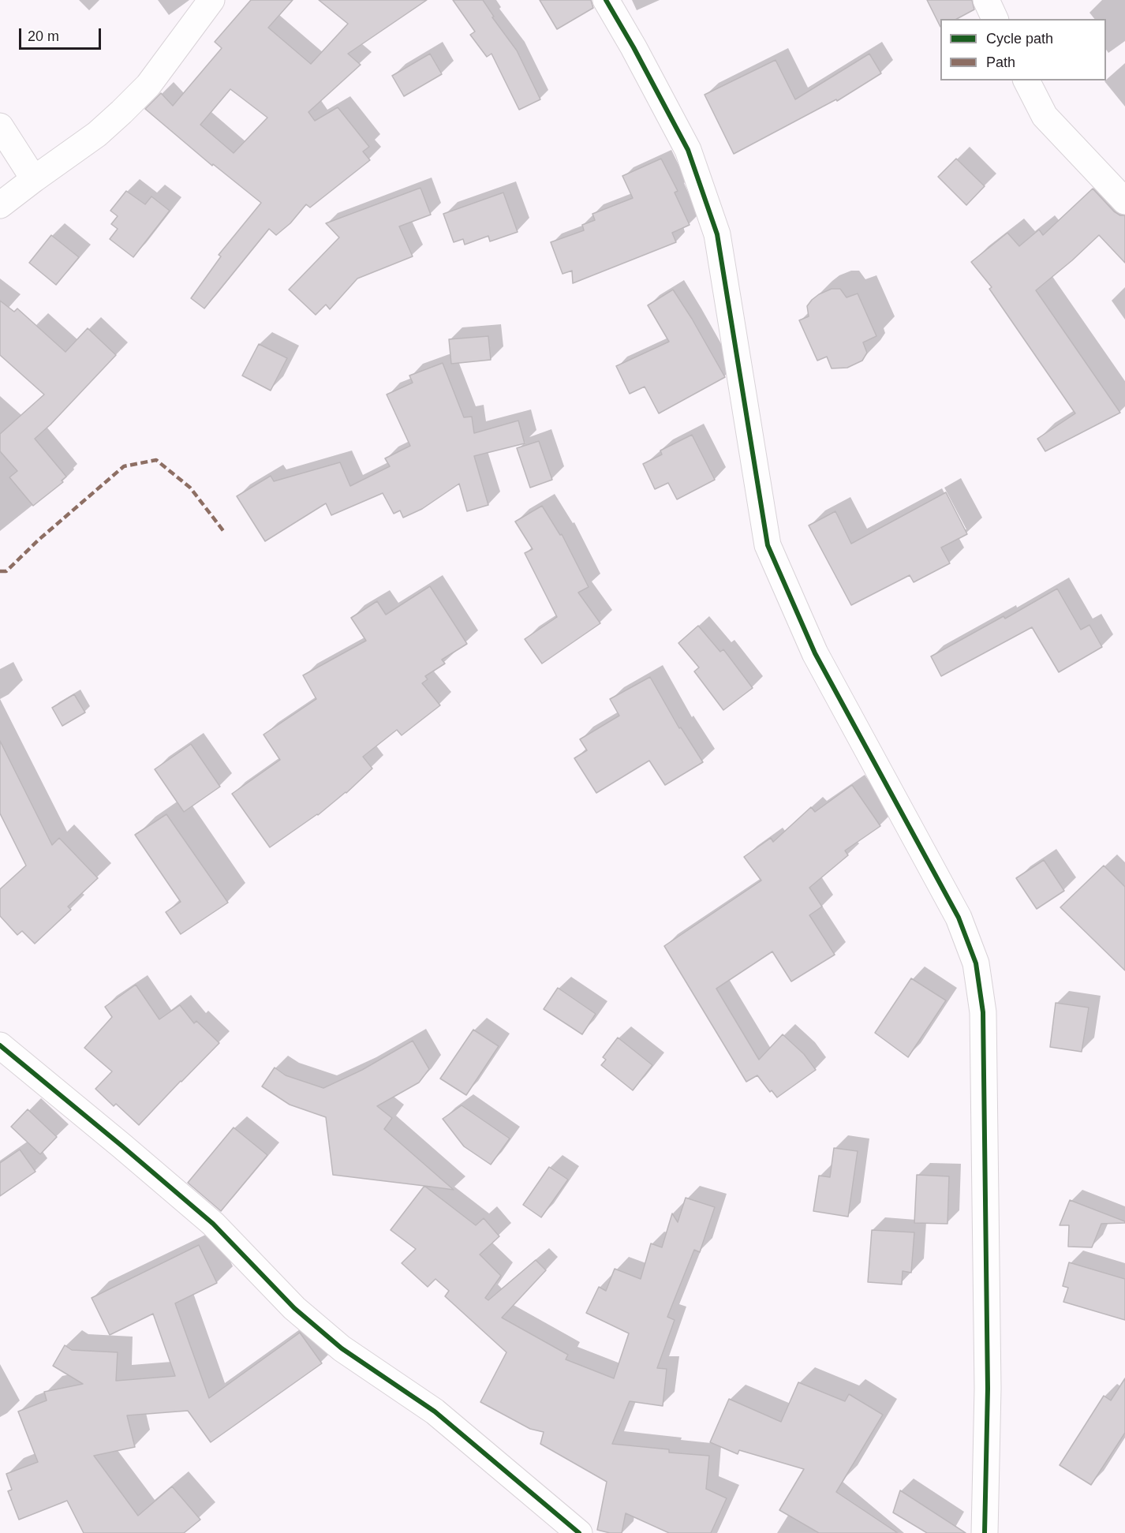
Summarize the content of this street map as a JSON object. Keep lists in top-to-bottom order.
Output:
{
  "legend": ["Cycle path", "Path"],
  "scale_bar": "20 m"
}
